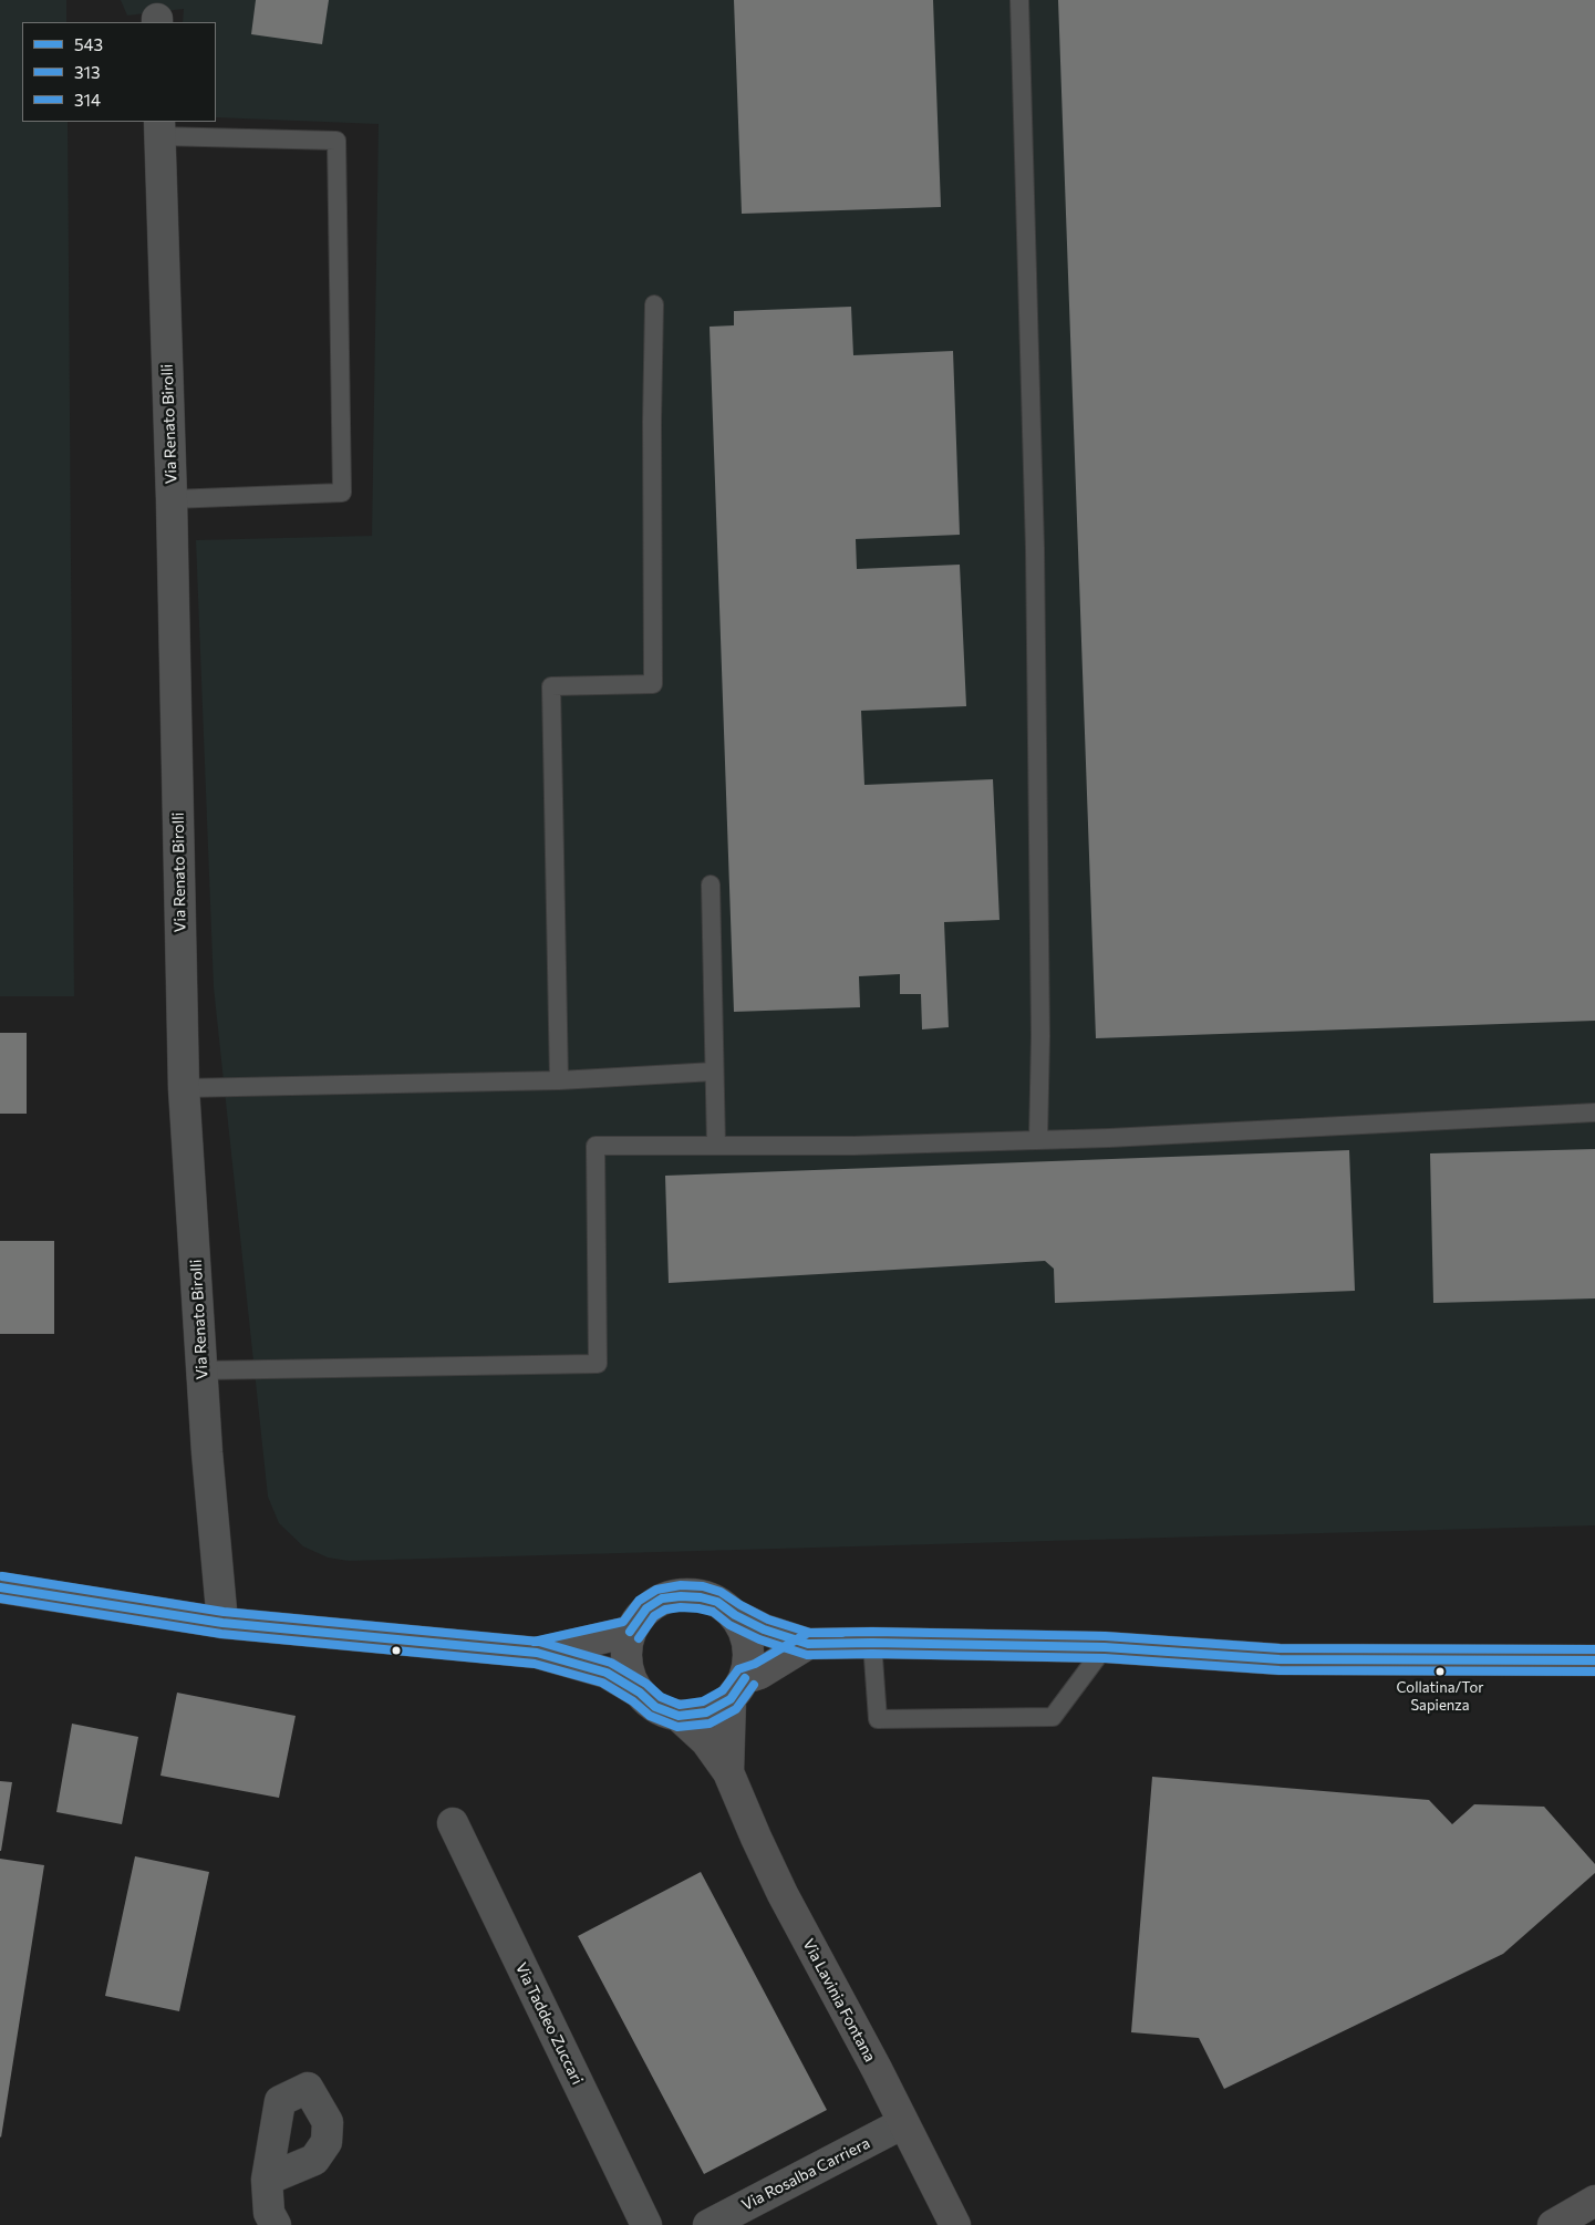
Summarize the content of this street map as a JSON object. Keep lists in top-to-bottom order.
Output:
{
  "streets": {
    "street": [
      "Via Renato Birolli",
      "Via Lavinia Fontana",
      "Via Taddeo Zuccari",
      "Via Rosalba Carriera"
    ]
  },
  "crossings": [
    ["Via Lavinia Fontana", "Via Rosalba Carriera"]
  ],
  "places": ["Collatina/Tor Sapienza"],
  "lines": ["transit line 314", "transit line 543", "transit line 313"],
  "legend": ["543", "313", "314"]
}
